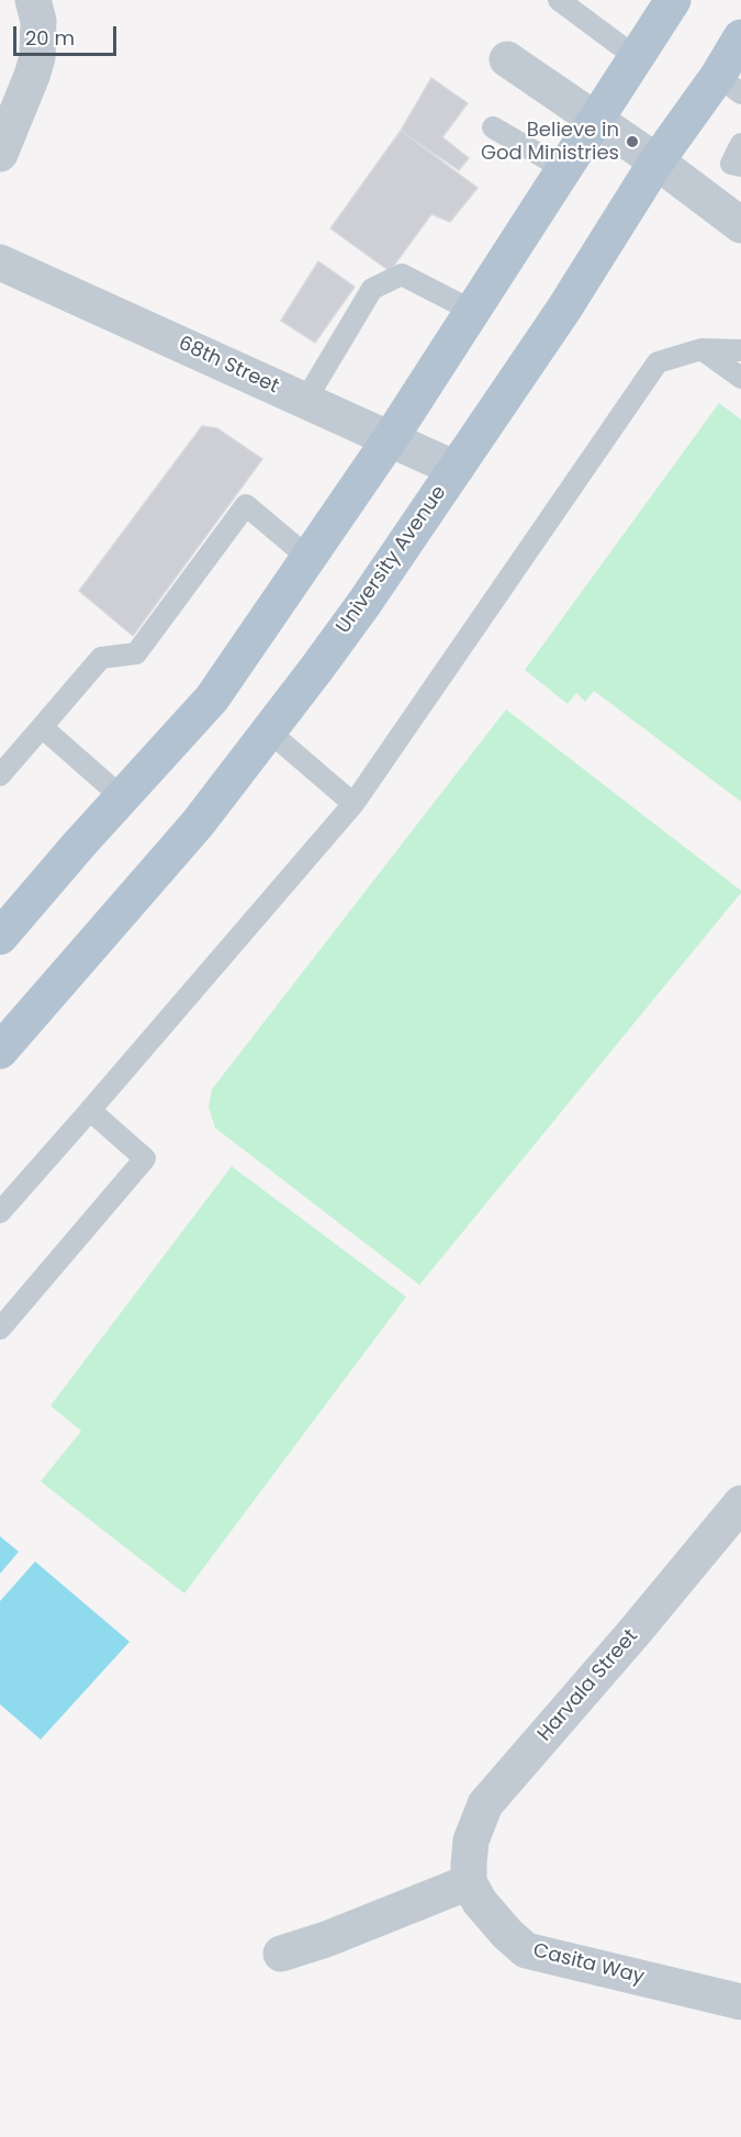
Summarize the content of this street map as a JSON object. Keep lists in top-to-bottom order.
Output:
{
  "streets": {
    "main road": ["University Avenue"],
    "street": ["68th Street", "Harvala Street", "Casita Way"]
  },
  "crossings": [
    ["68th Street", "University Avenue"],
    ["Harvala Street", "Casita Way"]
  ],
  "places": ["Believe in God Ministries"],
  "scale_bar": "20 m"
}
